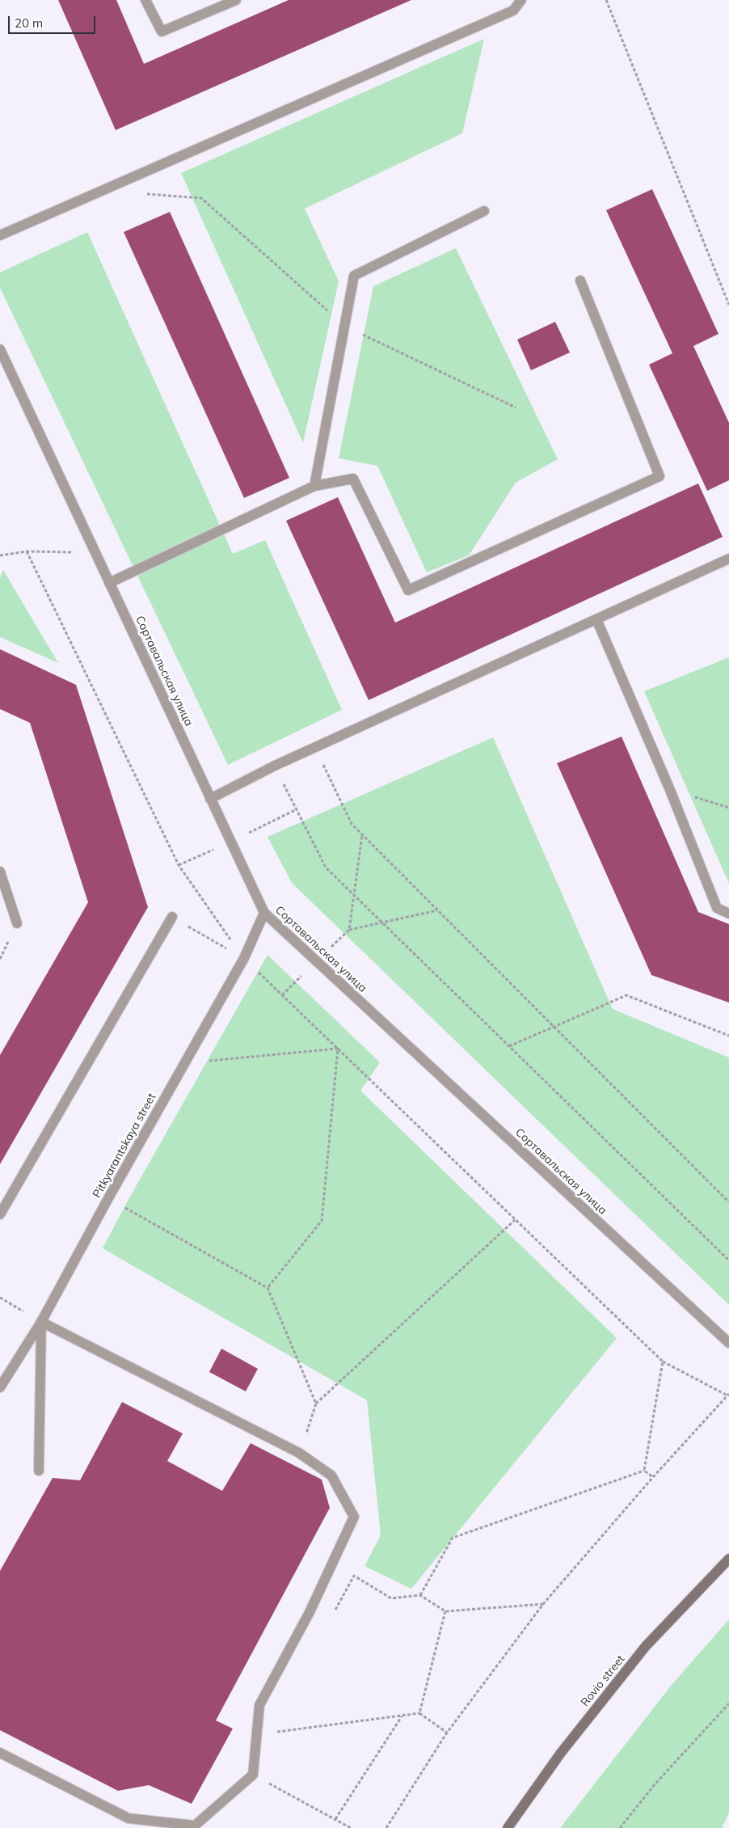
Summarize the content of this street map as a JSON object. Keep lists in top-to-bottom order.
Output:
{
  "streets": {
    "main road": ["Rovio street"],
    "street": ["Сортавальская улица", "Pitkyarantskaya street"]
  },
  "crossings": [
    ["Сортавальская улица", "Pitkyarantskaya street"]
  ],
  "scale_bar": "20 m"
}
